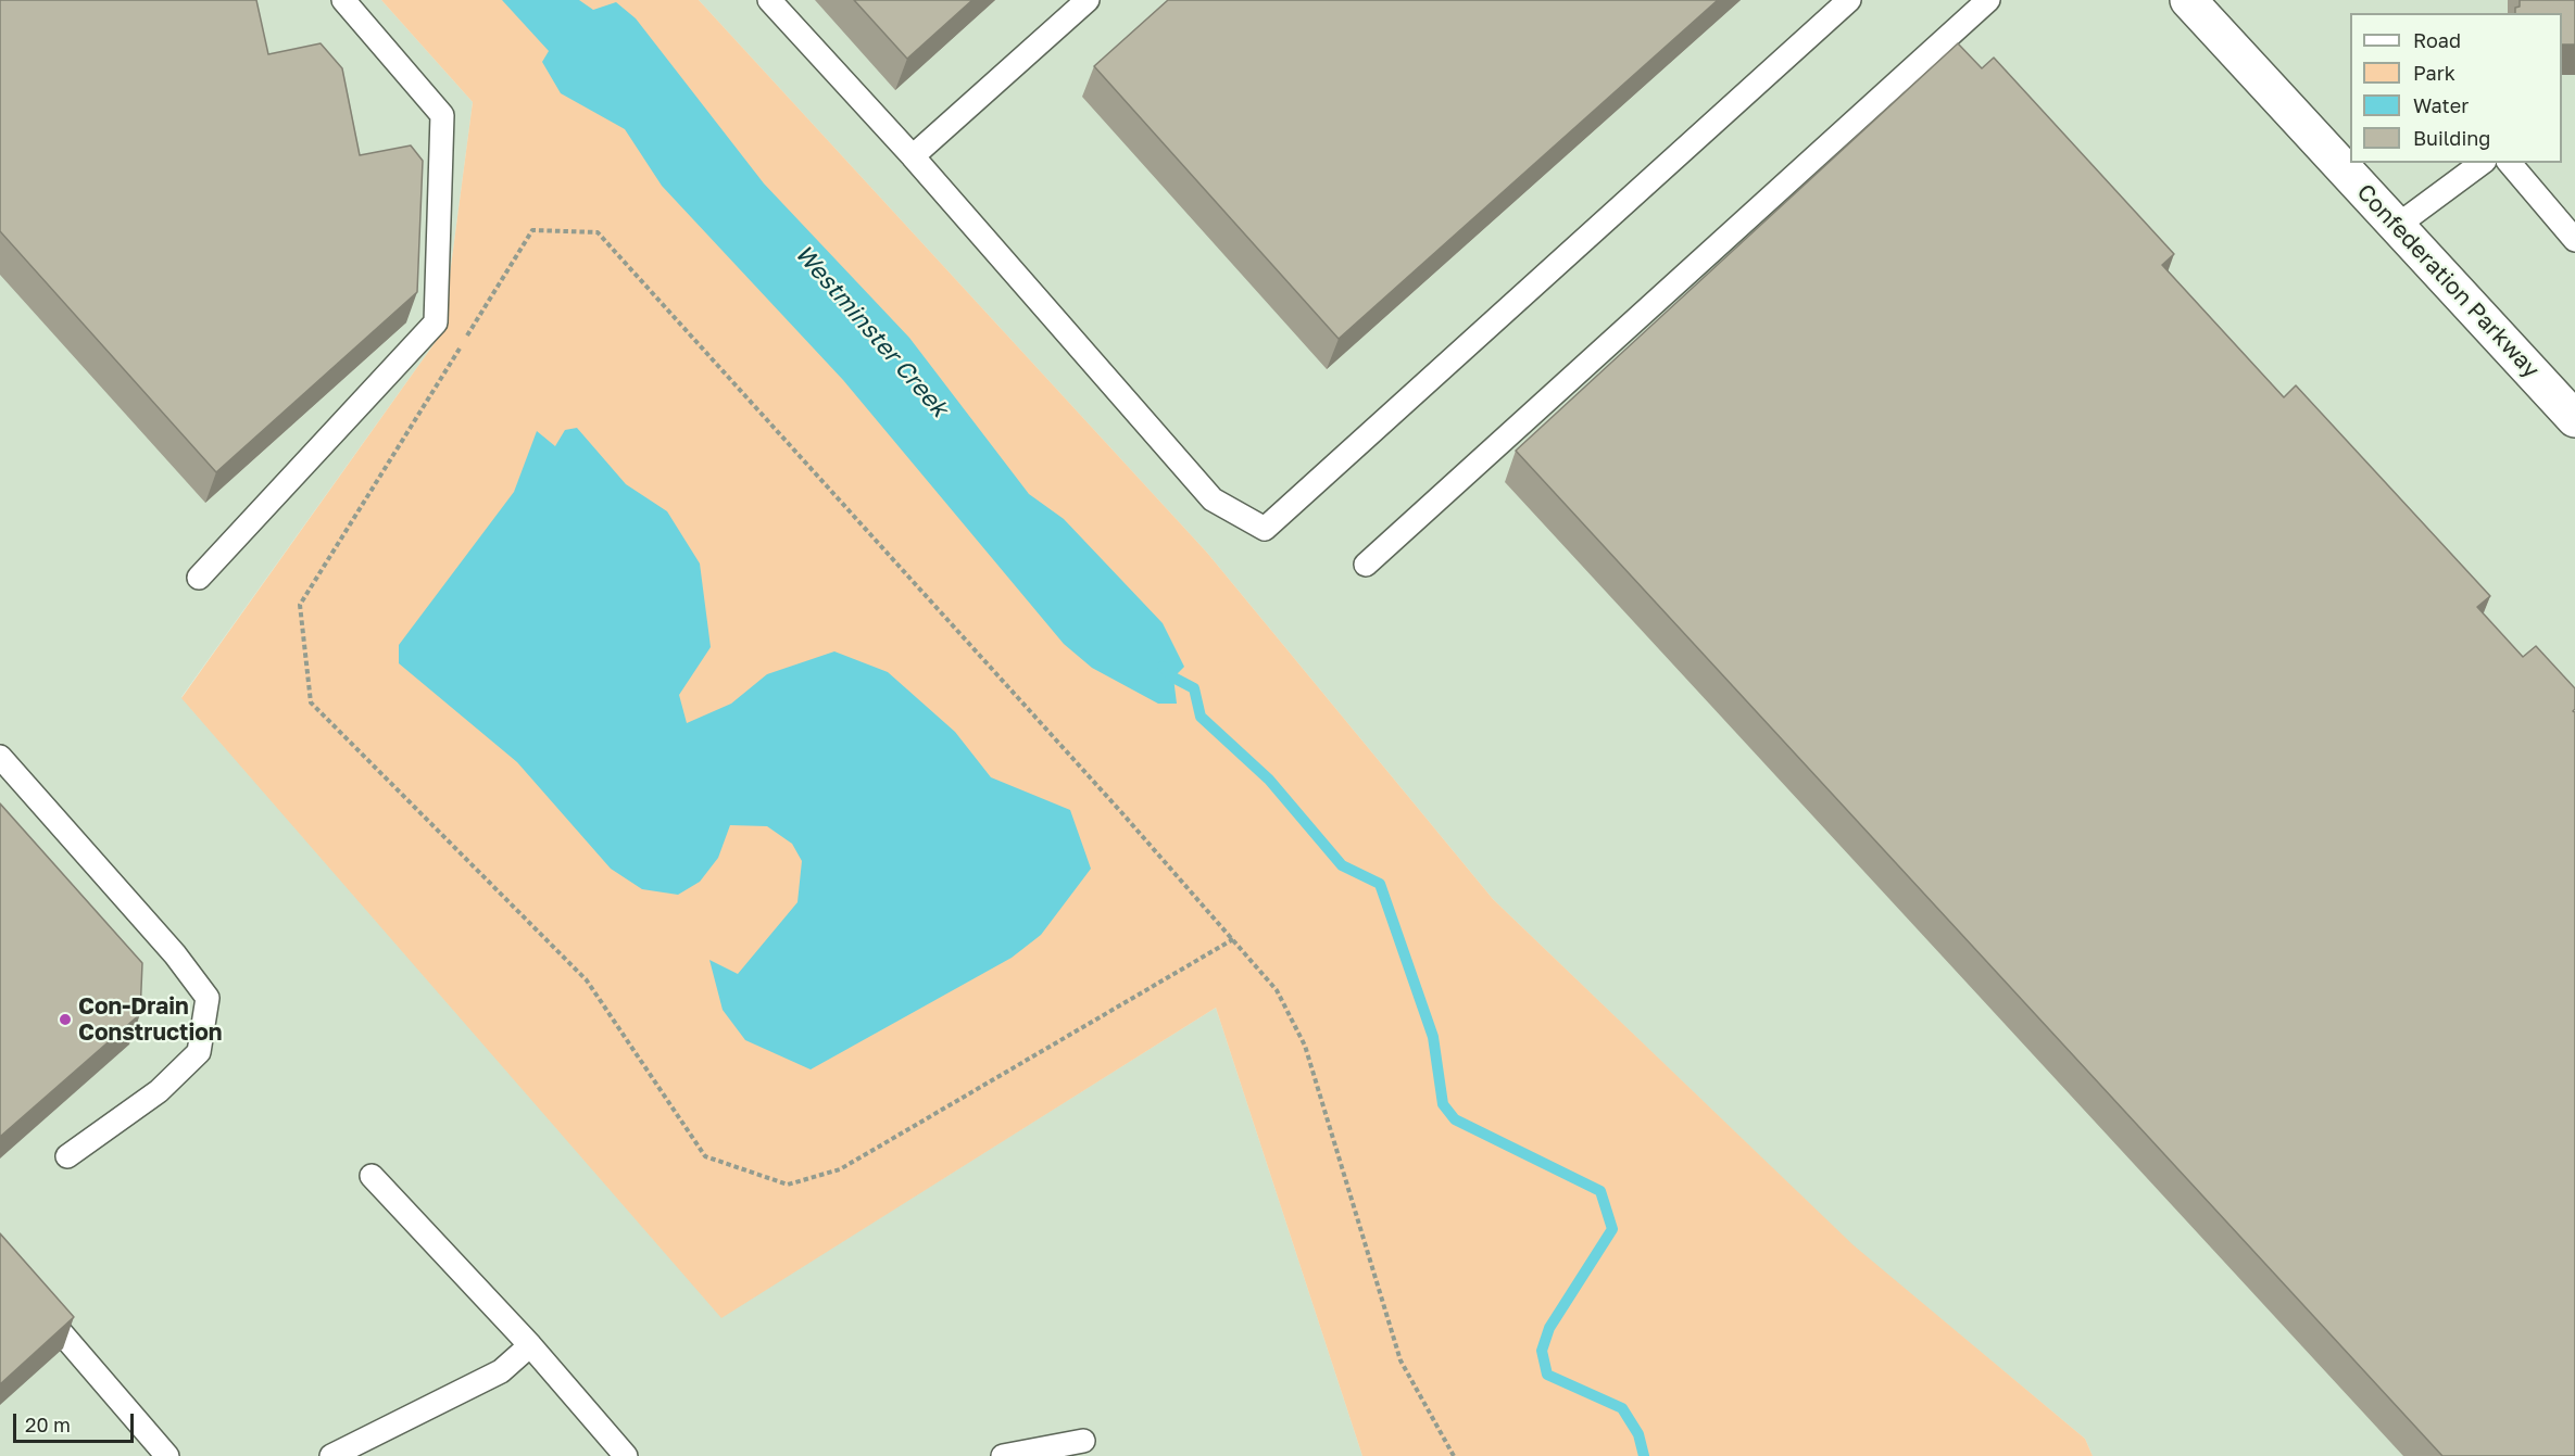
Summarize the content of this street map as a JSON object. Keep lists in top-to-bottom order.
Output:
{
  "streets": {
    "street": ["Confederation Parkway"]
  },
  "water": ["Westminster Creek"],
  "places": ["Con-Drain Construction"],
  "legend": [
    "Road",
    "Park",
    "Water",
    "Building"
  ],
  "scale_bar": "20 m"
}
